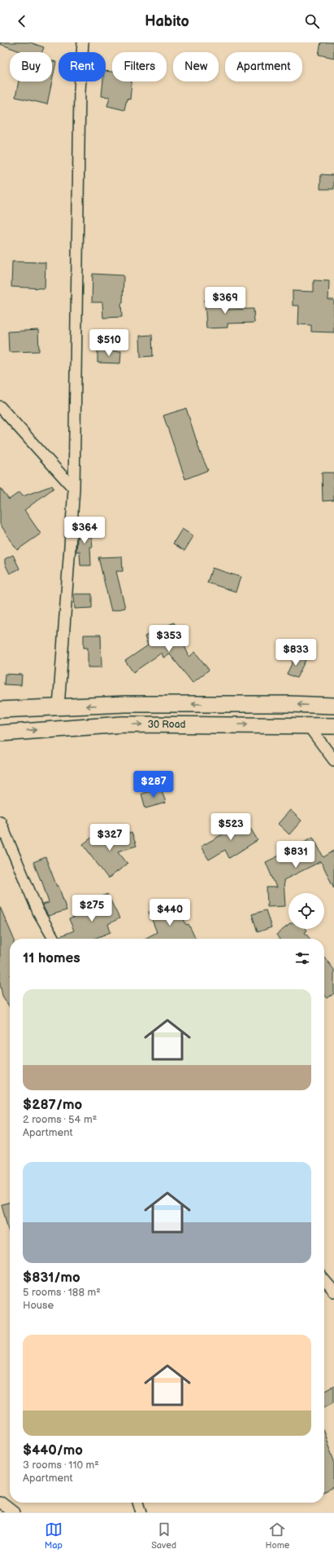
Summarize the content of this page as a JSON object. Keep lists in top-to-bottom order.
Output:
{
  "streets": {
    "main road": ["30 Road"]
  },
  "page": {
    "header": "Habito",
    "chip": [
      "Buy",
      "Rent",
      "Filters",
      "New",
      "Apartment"
    ],
    "price": [
      "$369",
      "$510",
      "$364",
      "$353",
      "$833",
      "$287",
      "$523",
      "$327",
      "$831",
      "$275",
      "$440"
    ],
    "heading": "11 homes",
    "list": [
      {
        "name": "$287/mo",
        "note": "2 rooms · 54 m² · Apartment"
      },
      {
        "name": "$831/mo",
        "note": "5 rooms · 188 m² · House"
      },
      {
        "name": "$440/mo",
        "note": "3 rooms · 110 m² · Apartment"
      }
    ],
    "tabs": ["Map", "Saved", "Home"]
  }
}
